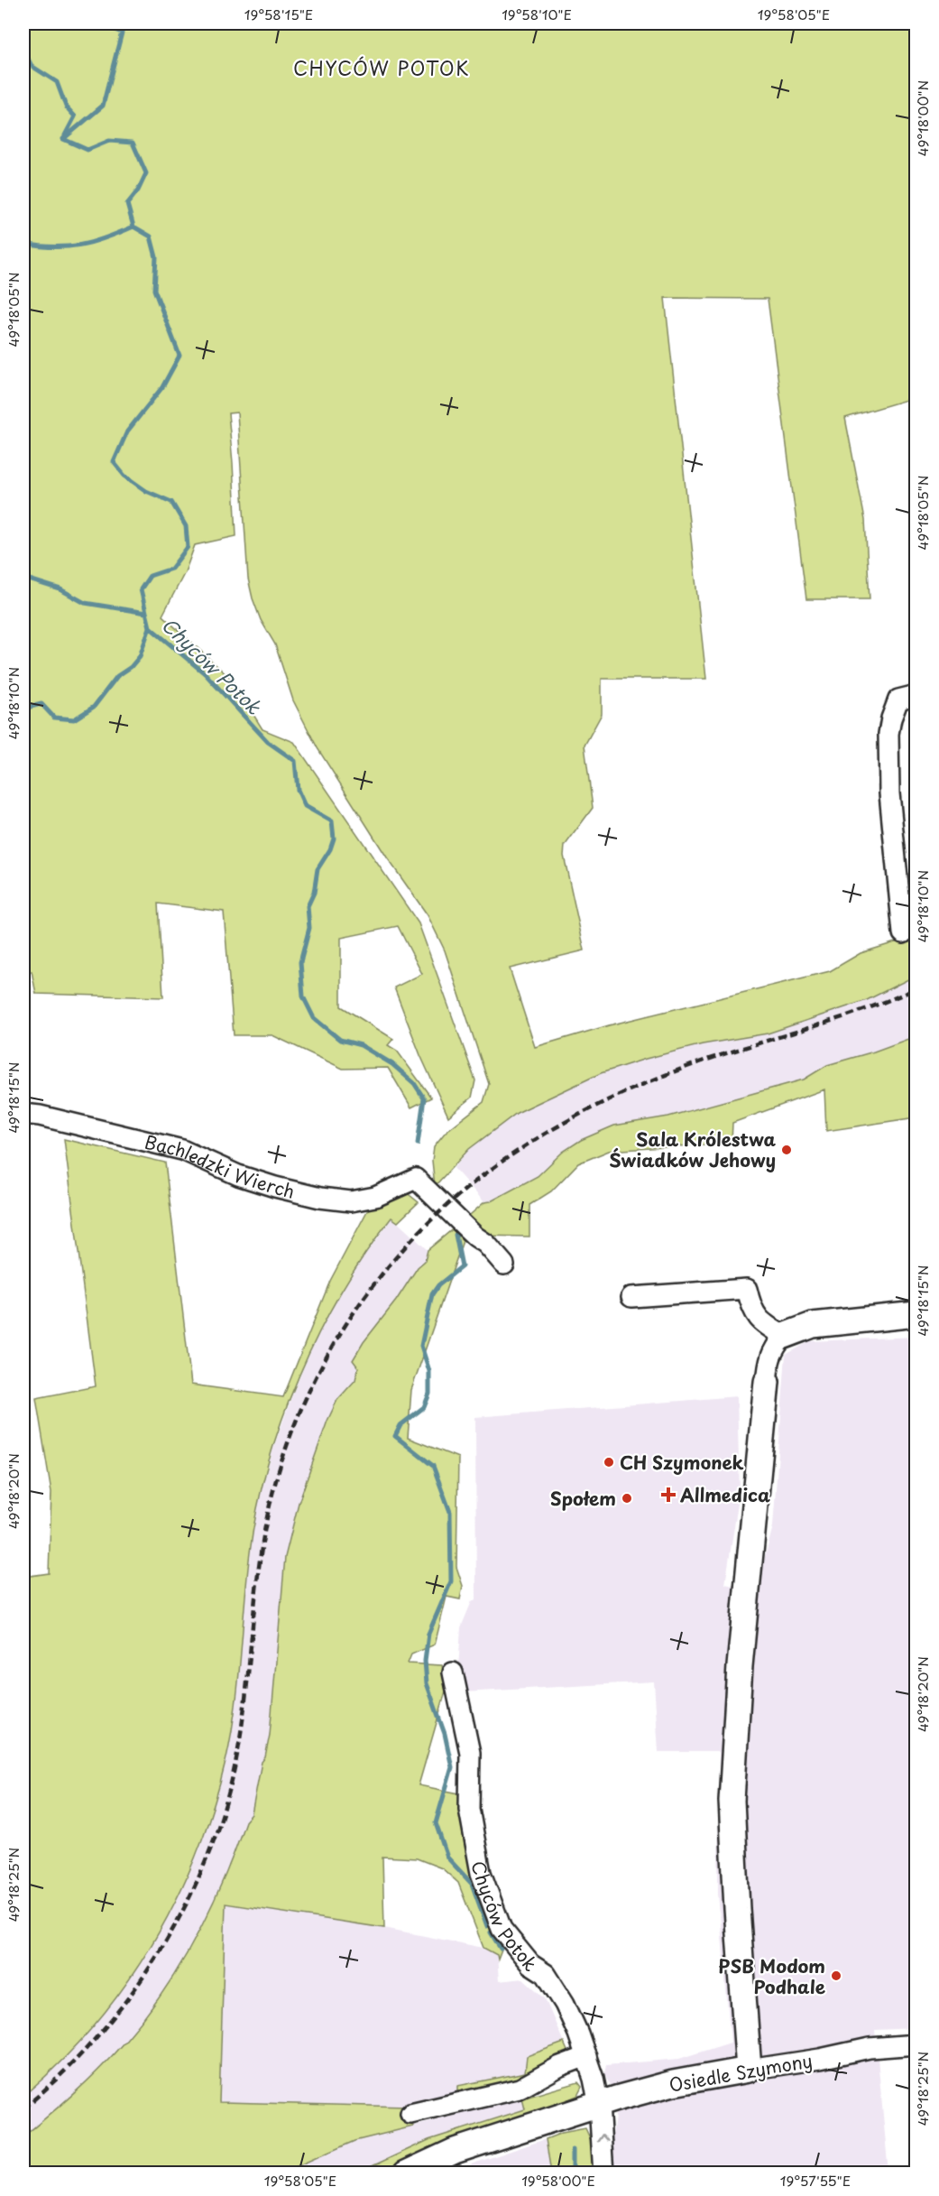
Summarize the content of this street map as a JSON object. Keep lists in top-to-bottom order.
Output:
{
  "streets": {
    "street": ["Bachledzki Wierch", "Chyców Potok", "Osiedle Szymony"]
  },
  "crossings": [
    ["Chyców Potok", "Osiedle Szymony"]
  ],
  "districts": ["CHYCÓW POTOK"],
  "water": ["Chyców Potok"],
  "places": {
    "other": [
      "Sala Królestwa Świadków Jehowy",
      "CH Szymonek",
      "Społem",
      "PSB Modom Podhale"
    ],
    "health": ["Allmedica"]
  },
  "coordinates": [
    "19°58'15\"E",
    "19°58'10\"E",
    "19°58'05\"E",
    "49°18'00\"N",
    "49°18'05\"N",
    "49°18'10\"N",
    "49°18'15\"N",
    "49°18'20\"N",
    "49°18'25\"N",
    "19°58'00\"E",
    "19°57'55\"E"
  ]
}
